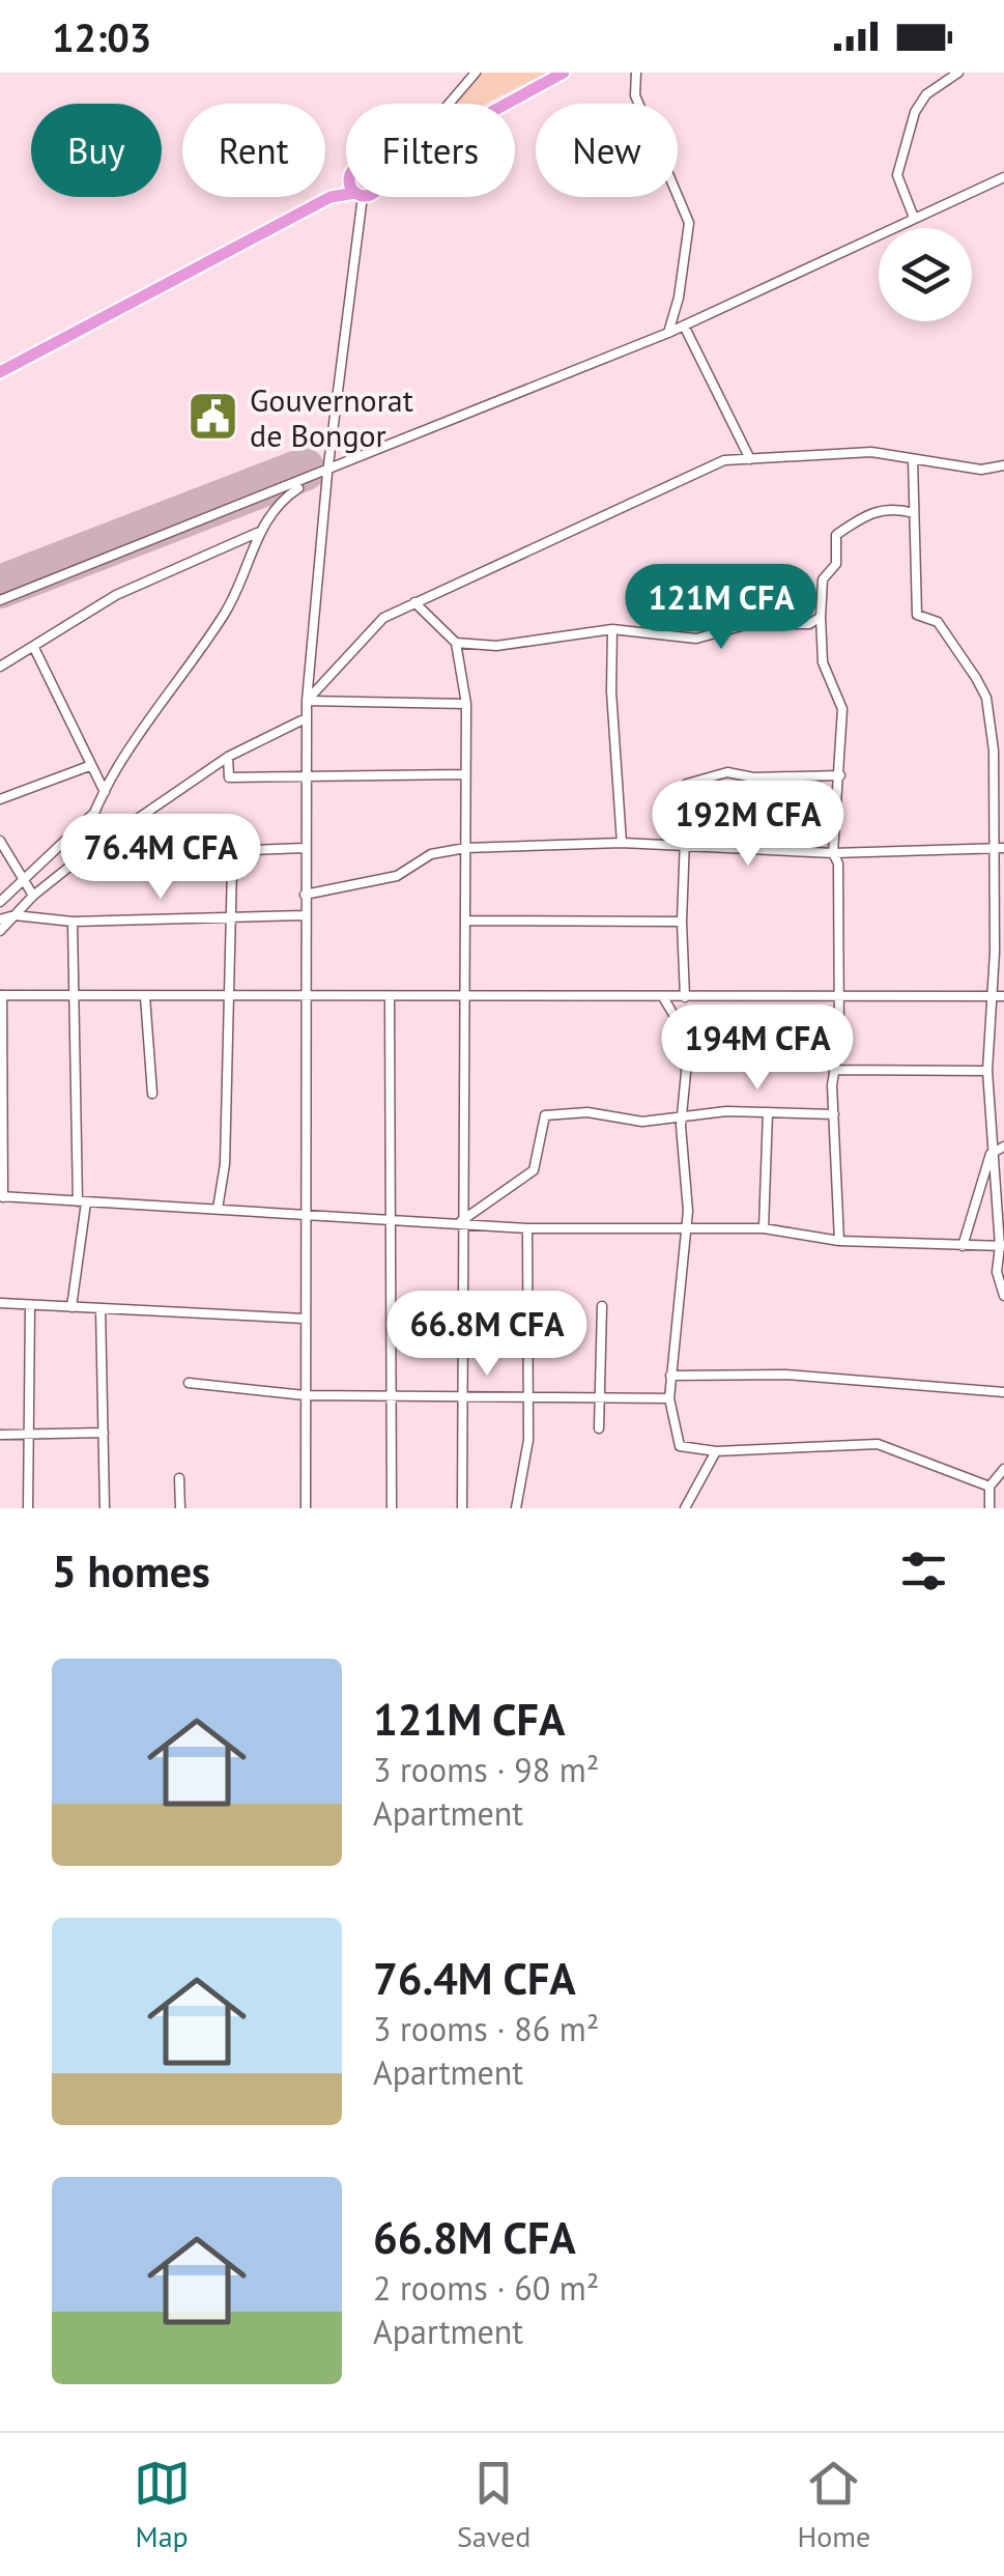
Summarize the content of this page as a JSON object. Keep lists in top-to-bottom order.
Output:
{
  "places": {
    "public building": ["Gouvernorat de Bongor"]
  },
  "page": {
    "status": "12:03",
    "chip": [
      "Buy",
      "Rent",
      "Filters",
      "New"
    ],
    "price": [
      "121M CFA",
      "192M CFA",
      "76.4M CFA",
      "194M CFA",
      "66.8M CFA"
    ],
    "heading": "5 homes",
    "list": [
      {
        "name": "121M CFA",
        "note": "3 rooms · 98 m² · Apartment"
      },
      {
        "name": "76.4M CFA",
        "note": "3 rooms · 86 m² · Apartment"
      },
      {
        "name": "66.8M CFA",
        "note": "2 rooms · 60 m² · Apartment"
      }
    ],
    "tabs": ["Map", "Saved", "Home"]
  }
}
